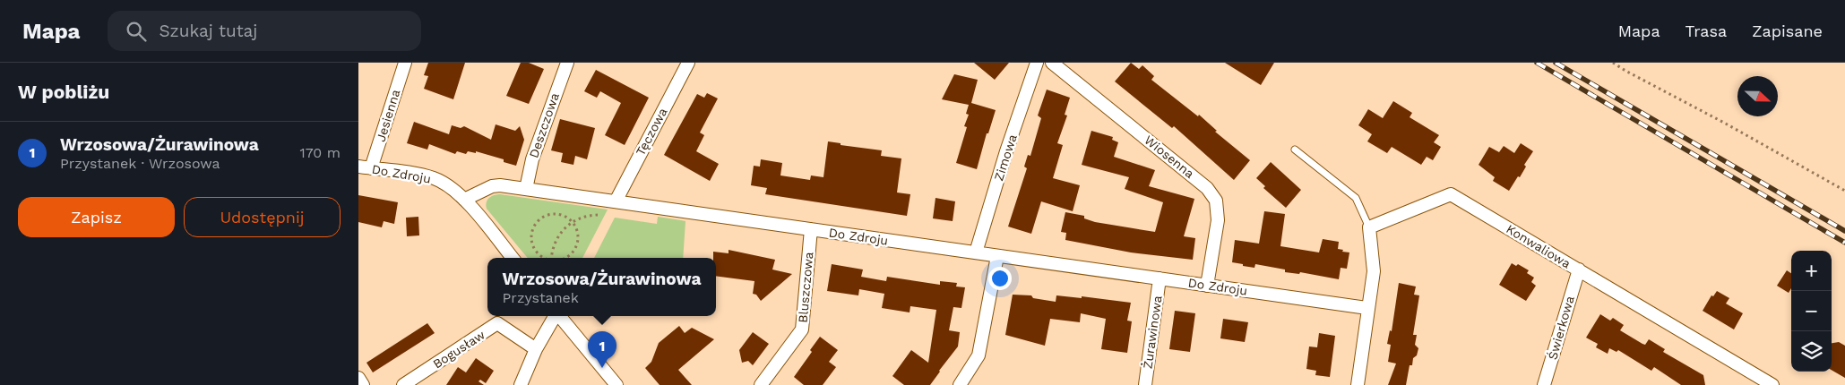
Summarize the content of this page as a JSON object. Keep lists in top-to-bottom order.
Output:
{
  "streets": {
    "street": [
      "Jesienna",
      "Deszczowa",
      "Tęczowa",
      "Wiosenna",
      "Zimowa",
      "Do Zdroju",
      "Konwaliowa",
      "Bluszczowa",
      "Świerkowa",
      "Żurawinowa",
      "Bogusław"
    ]
  },
  "crossings": [
    ["Jesienna", "Do Zdroju"],
    ["Deszczowa", "Do Zdroju"],
    ["Tęczowa", "Do Zdroju"],
    ["Wiosenna", "Do Zdroju"],
    ["Zimowa", "Do Zdroju"],
    ["Do Zdroju", "Bluszczowa"],
    ["Do Zdroju", "Żurawinowa"],
    ["Konwaliowa", "Świerkowa"]
  ],
  "north": "right",
  "page": {
    "header": "Mapa",
    "search": "Szukaj tutaj",
    "nav": ["Mapa", "Trasa", "Zapisane"],
    "heading": "W pobliżu",
    "list": [
      {
        "mark": "1",
        "name": "Wrzosowa/Żurawinowa",
        "note": "Przystanek · Wrzosowa",
        "value": "170 m"
      }
    ],
    "buttons": ["Zapisz", "Udostępnij"],
    "map_buttons": ["+", "−"],
    "popup": ["Wrzosowa/Żurawinowa", "Przystanek"],
    "pins": "1"
  }
}
